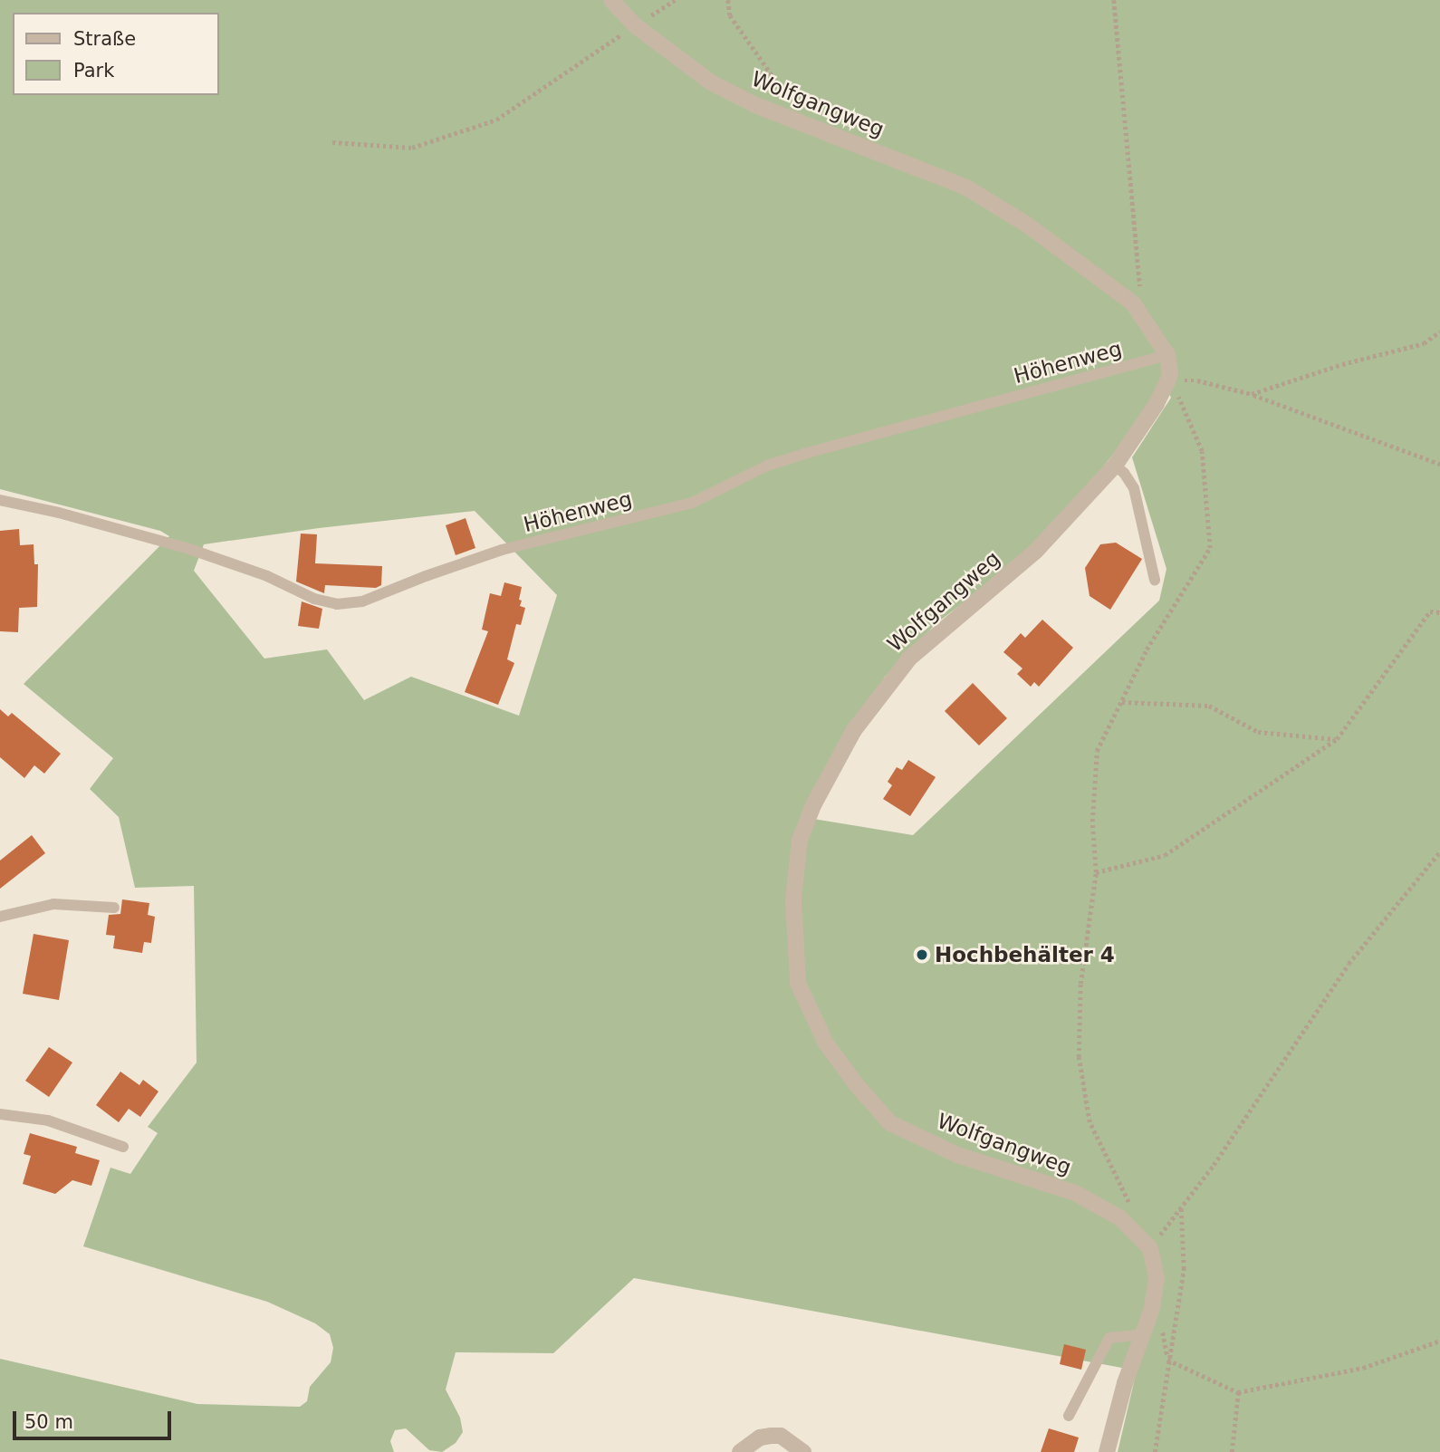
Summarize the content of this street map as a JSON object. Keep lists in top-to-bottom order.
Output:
{
  "streets": {
    "street": ["Wolfgangweg"],
    "lane": ["Höhenweg"]
  },
  "crossings": [
    ["Wolfgangweg", "Höhenweg"]
  ],
  "places": ["Hochbehälter 4"],
  "legend": ["Straße", "Park"],
  "scale_bar": "50 m"
}
